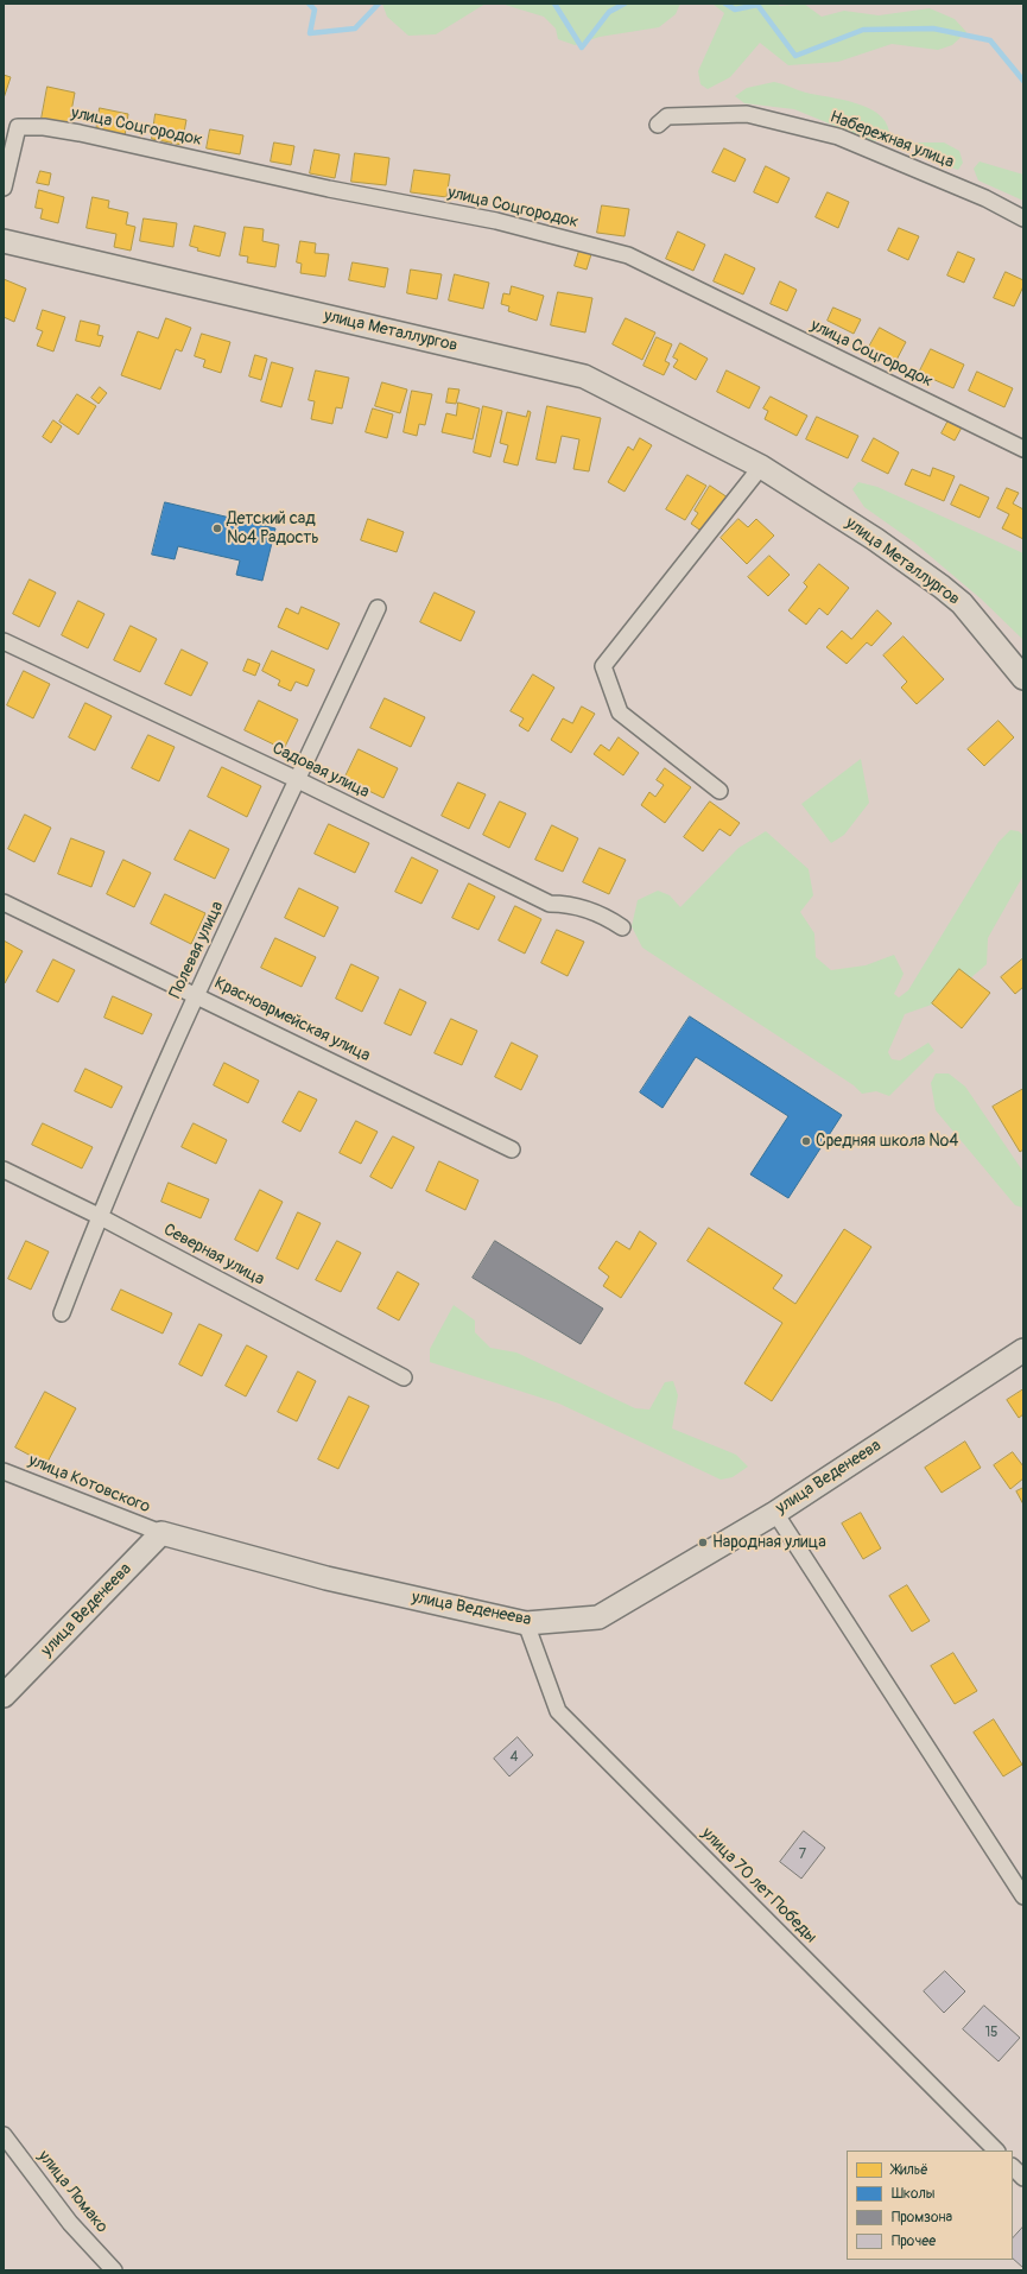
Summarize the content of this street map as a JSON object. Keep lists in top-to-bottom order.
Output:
{
  "streets": {
    "main road": ["улица Металлургов", "улица Веденеева"],
    "street": [
      "улица Соцгородок",
      "Набережная улица",
      "Садовая улица",
      "Полевая улица",
      "Красноармейская улица",
      "Северная улица",
      "улица Котовского",
      "улица 70 лет Победы",
      "улица Ломако"
    ]
  },
  "crossings": [
    ["Садовая улица", "Полевая улица"],
    ["Полевая улица", "Красноармейская улица"],
    ["Полевая улица", "Северная улица"],
    ["улица Веденеева", "улица Котовского"],
    ["улица Веденеева", "улица 70 лет Победы"]
  ],
  "places": ["Детский сад №4 Радость", "Средняя школа №4", "Народная улица"],
  "house_numbers": ["4", "7", "15"],
  "legend": [
    "Жильё",
    "Школы",
    "Промзона",
    "Прочее"
  ]
}
